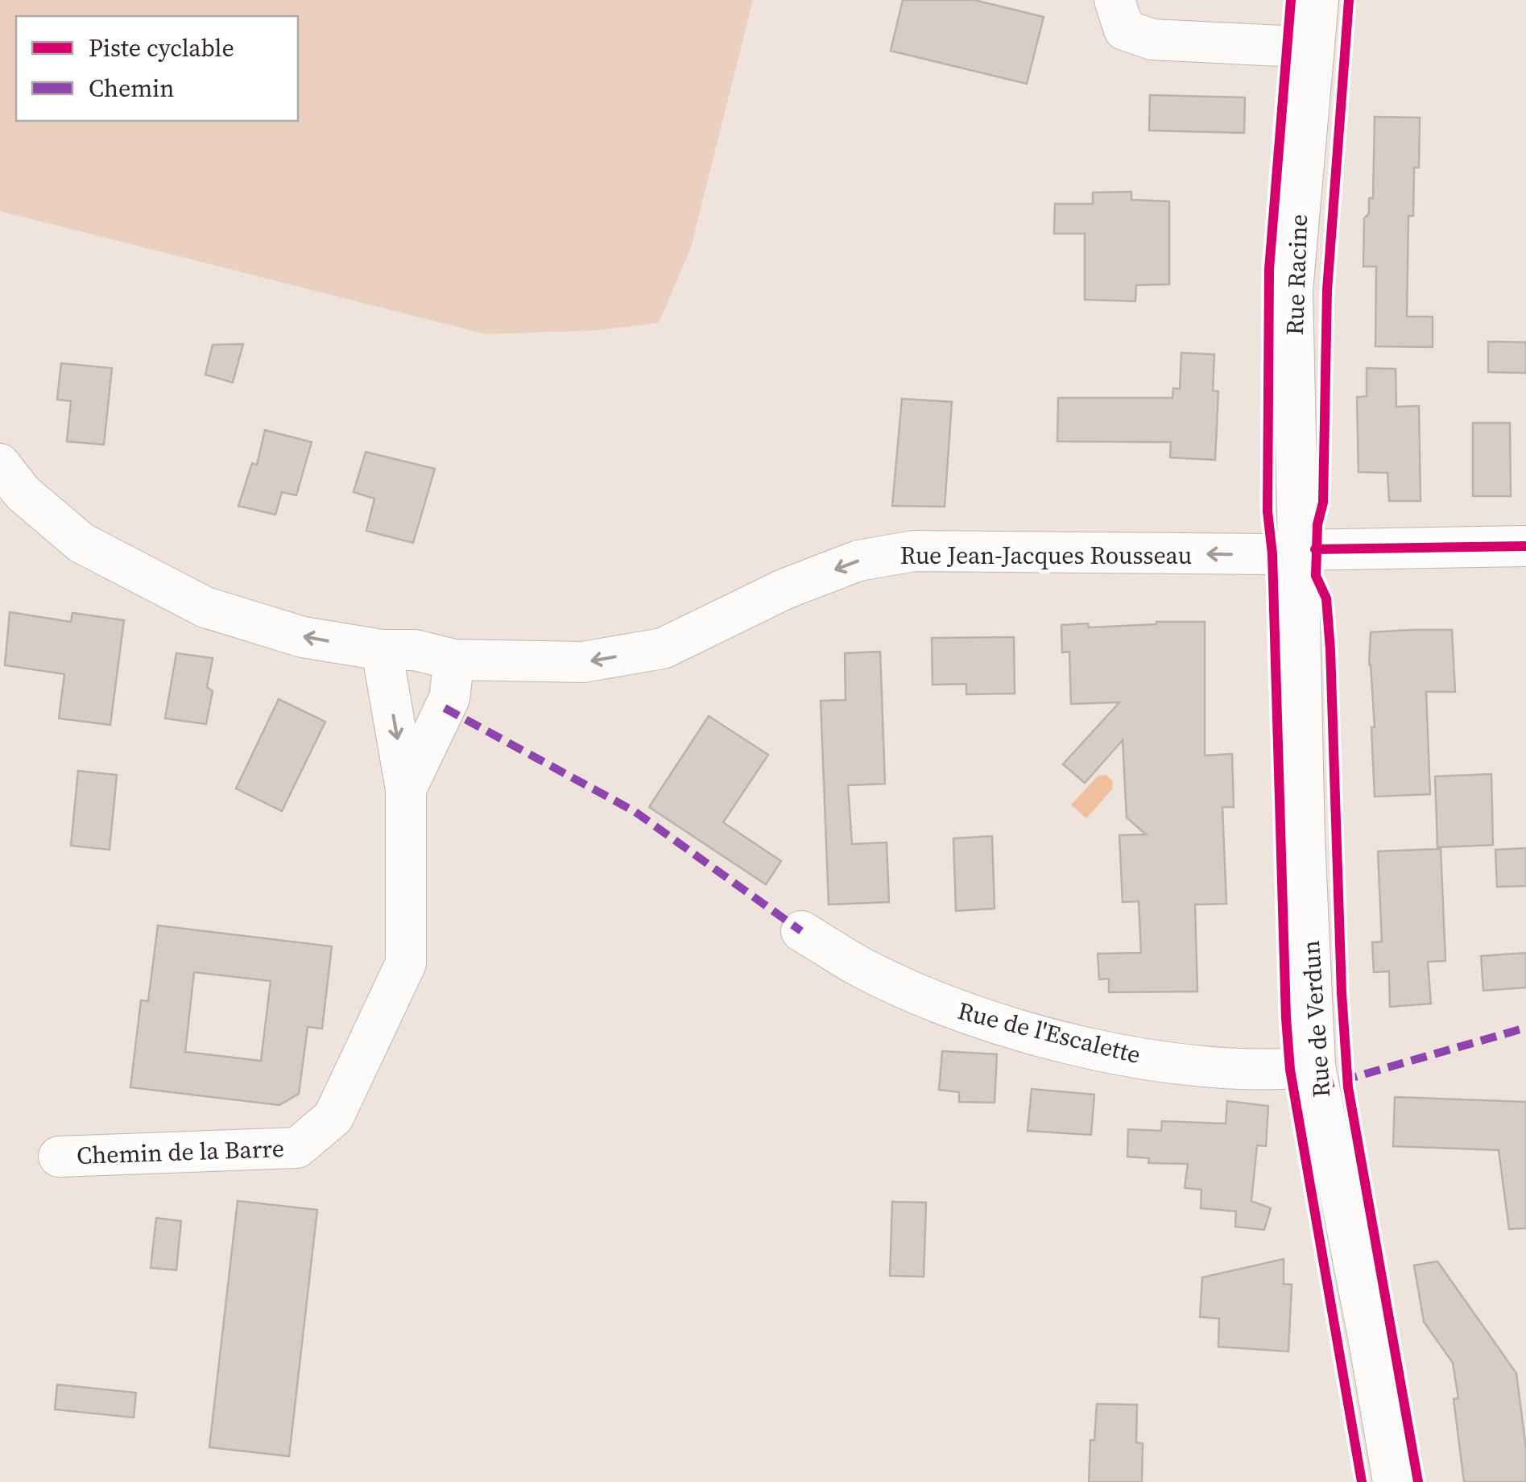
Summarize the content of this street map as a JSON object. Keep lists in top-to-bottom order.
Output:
{
  "streets": {
    "street": [
      "Rue Racine",
      "Rue Jean-Jacques Rousseau",
      "Rue de Verdun",
      "Rue de l'Escalette",
      "Chemin de la Barre"
    ]
  },
  "crossings": [
    ["Rue Racine", "Rue Jean-Jacques Rousseau"],
    ["Rue Racine", "Rue de Verdun"],
    ["Rue Jean-Jacques Rousseau", "Rue de Verdun"],
    ["Rue Jean-Jacques Rousseau", "Chemin de la Barre"],
    ["Rue de Verdun", "Rue de l'Escalette"]
  ],
  "one_way": ["Rue Jean-Jacques Rousseau"],
  "legend": ["Piste cyclable", "Chemin"]
}
